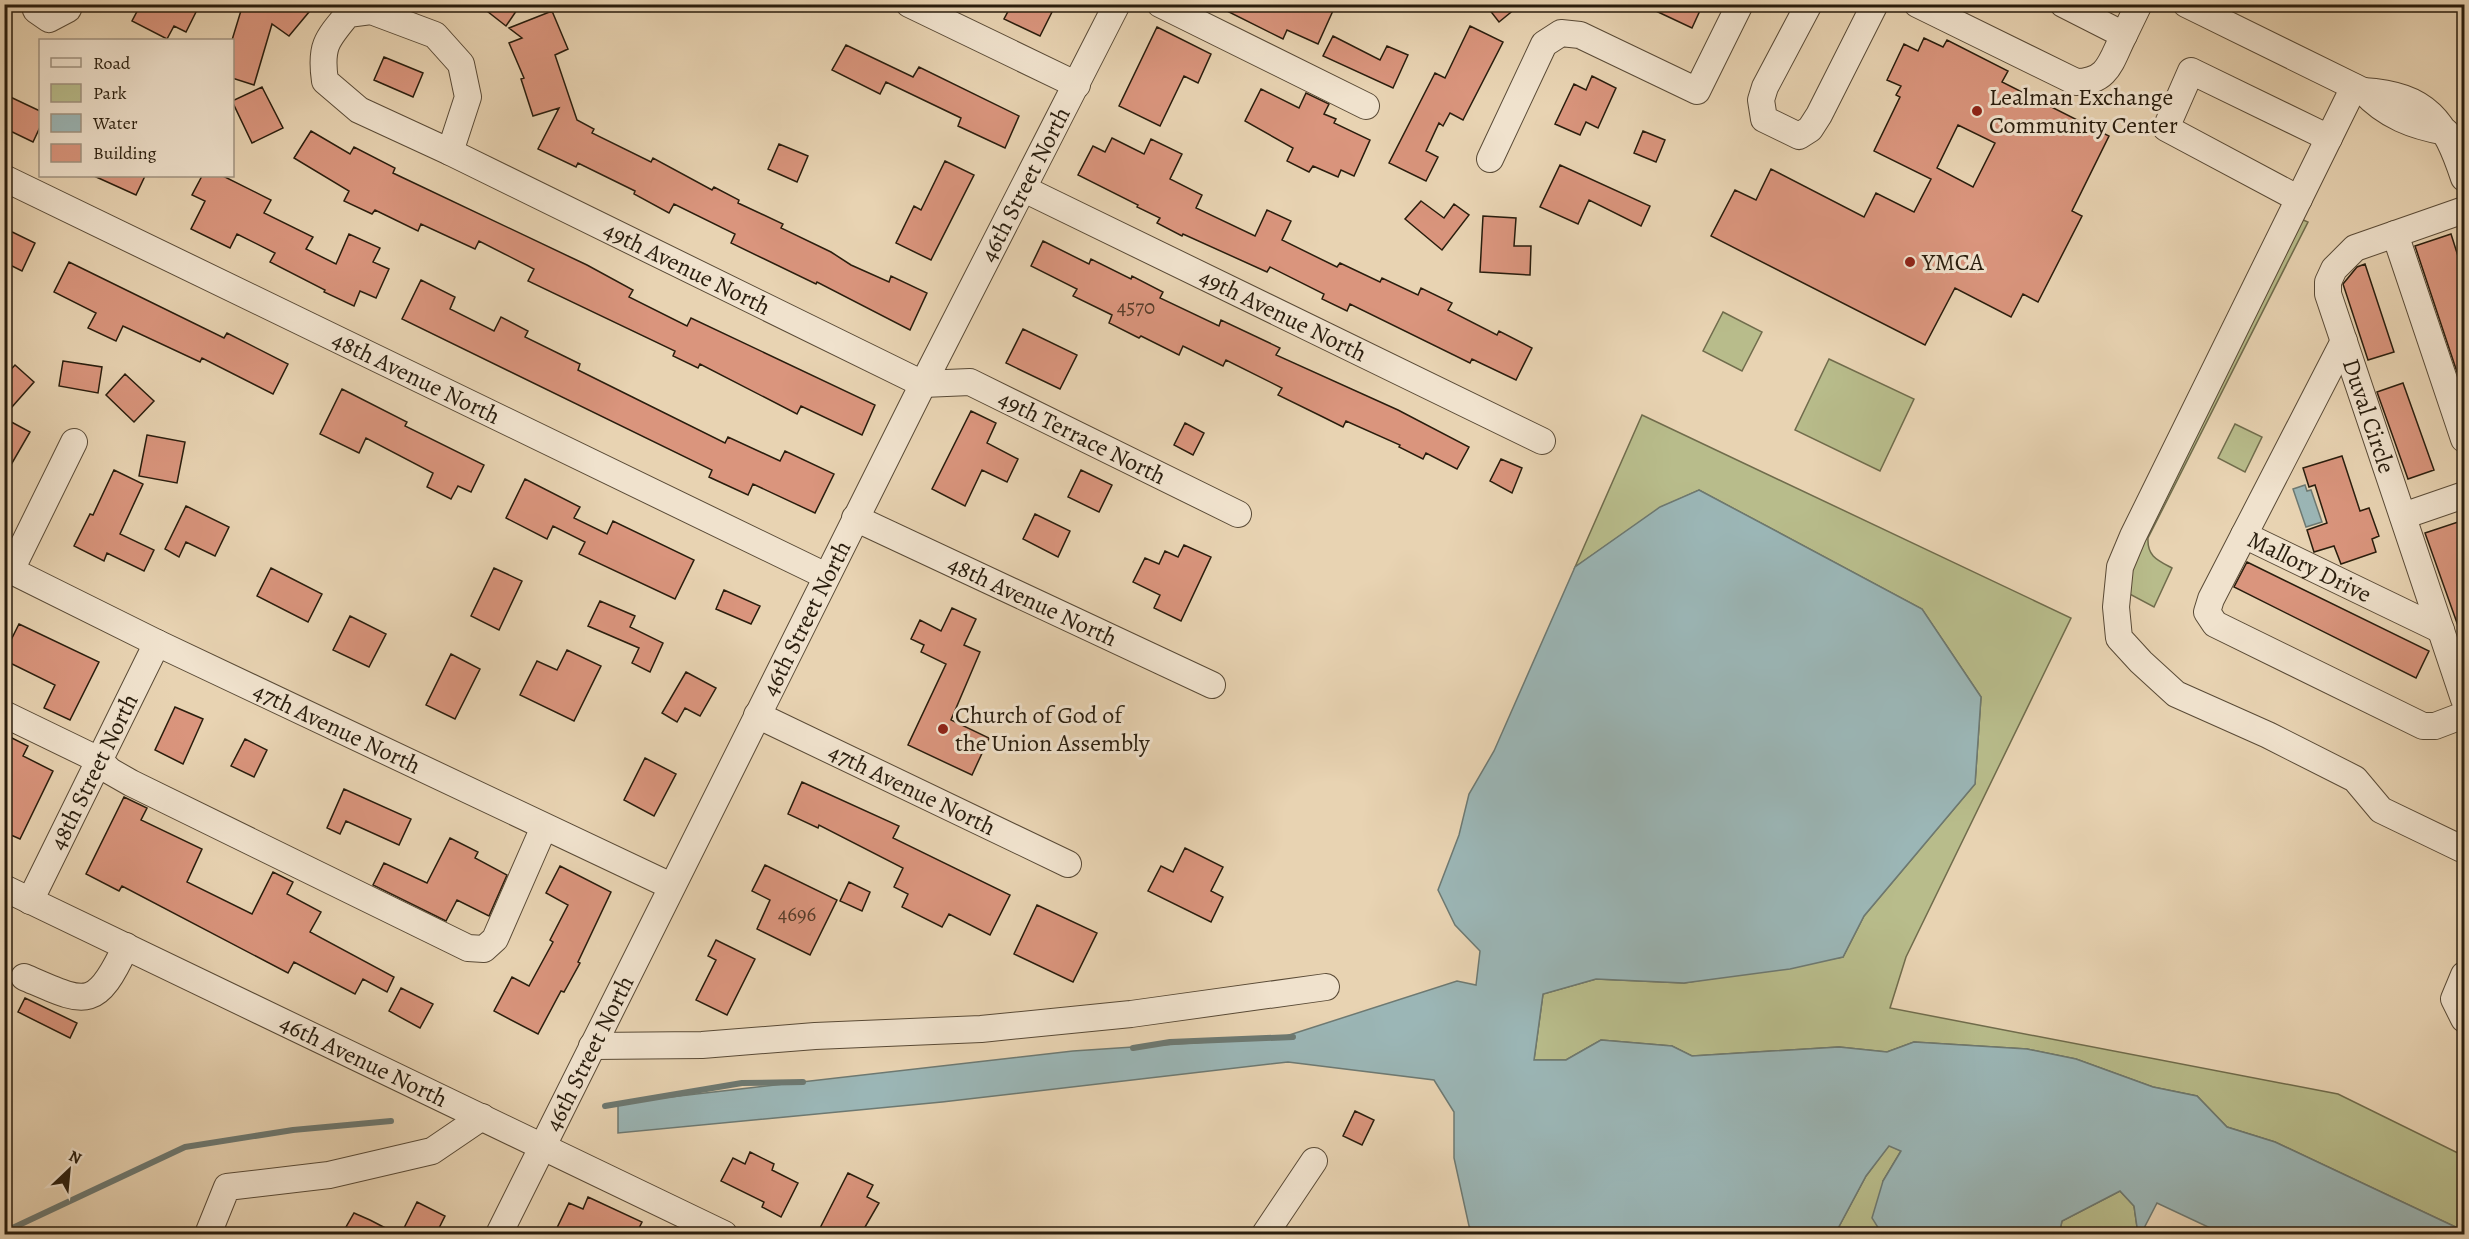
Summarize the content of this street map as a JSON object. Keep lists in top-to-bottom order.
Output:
{
  "streets": {
    "street": [
      "46th Street North",
      "49th Avenue North",
      "48th Avenue North",
      "Duval Circle",
      "49th Terrace North",
      "Mallory Drive",
      "47th Avenue North",
      "48th Street North",
      "46th Avenue North"
    ]
  },
  "crossings": [
    ["46th Street North", "49th Avenue North"],
    ["46th Street North", "48th Avenue North"],
    ["46th Street North", "49th Terrace North"],
    ["46th Street North", "47th Avenue North"],
    ["46th Street North", "46th Avenue North"],
    ["49th Avenue North", "49th Terrace North"],
    ["Duval Circle", "Mallory Drive"],
    ["47th Avenue North", "48th Street North"],
    ["48th Street North", "46th Avenue North"]
  ],
  "places": ["Lealman Exchange Community Center", "YMCA", "Church of God of the Union Assembly"],
  "house_numbers": ["4570", "4696"],
  "legend": [
    "Road",
    "Park",
    "Water",
    "Building"
  ],
  "north": "top right"
}
